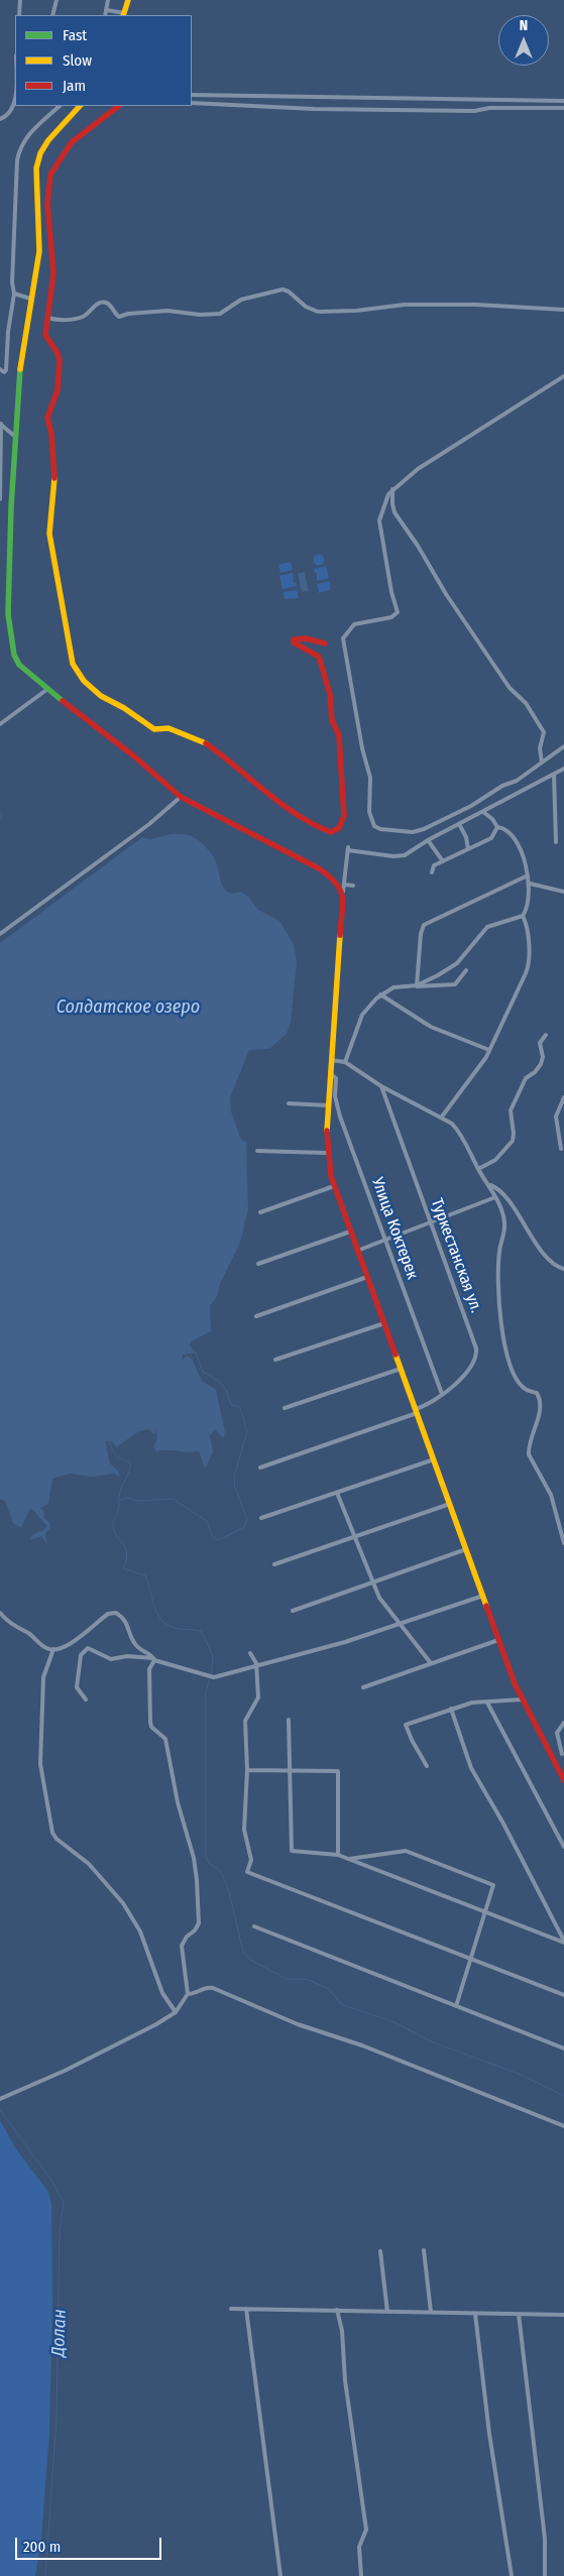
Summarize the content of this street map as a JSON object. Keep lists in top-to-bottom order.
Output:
{
  "streets": {
    "street": ["Улица Коктерек", "Туркестанская ул."]
  },
  "crossings": [
    ["Улица Коктерек", "Туркестанская ул."]
  ],
  "water": ["Солдатское озеро", "Долан"],
  "legend": ["Fast", "Slow", "Jam"],
  "scale_bar": "200 m",
  "north": "top"
}
